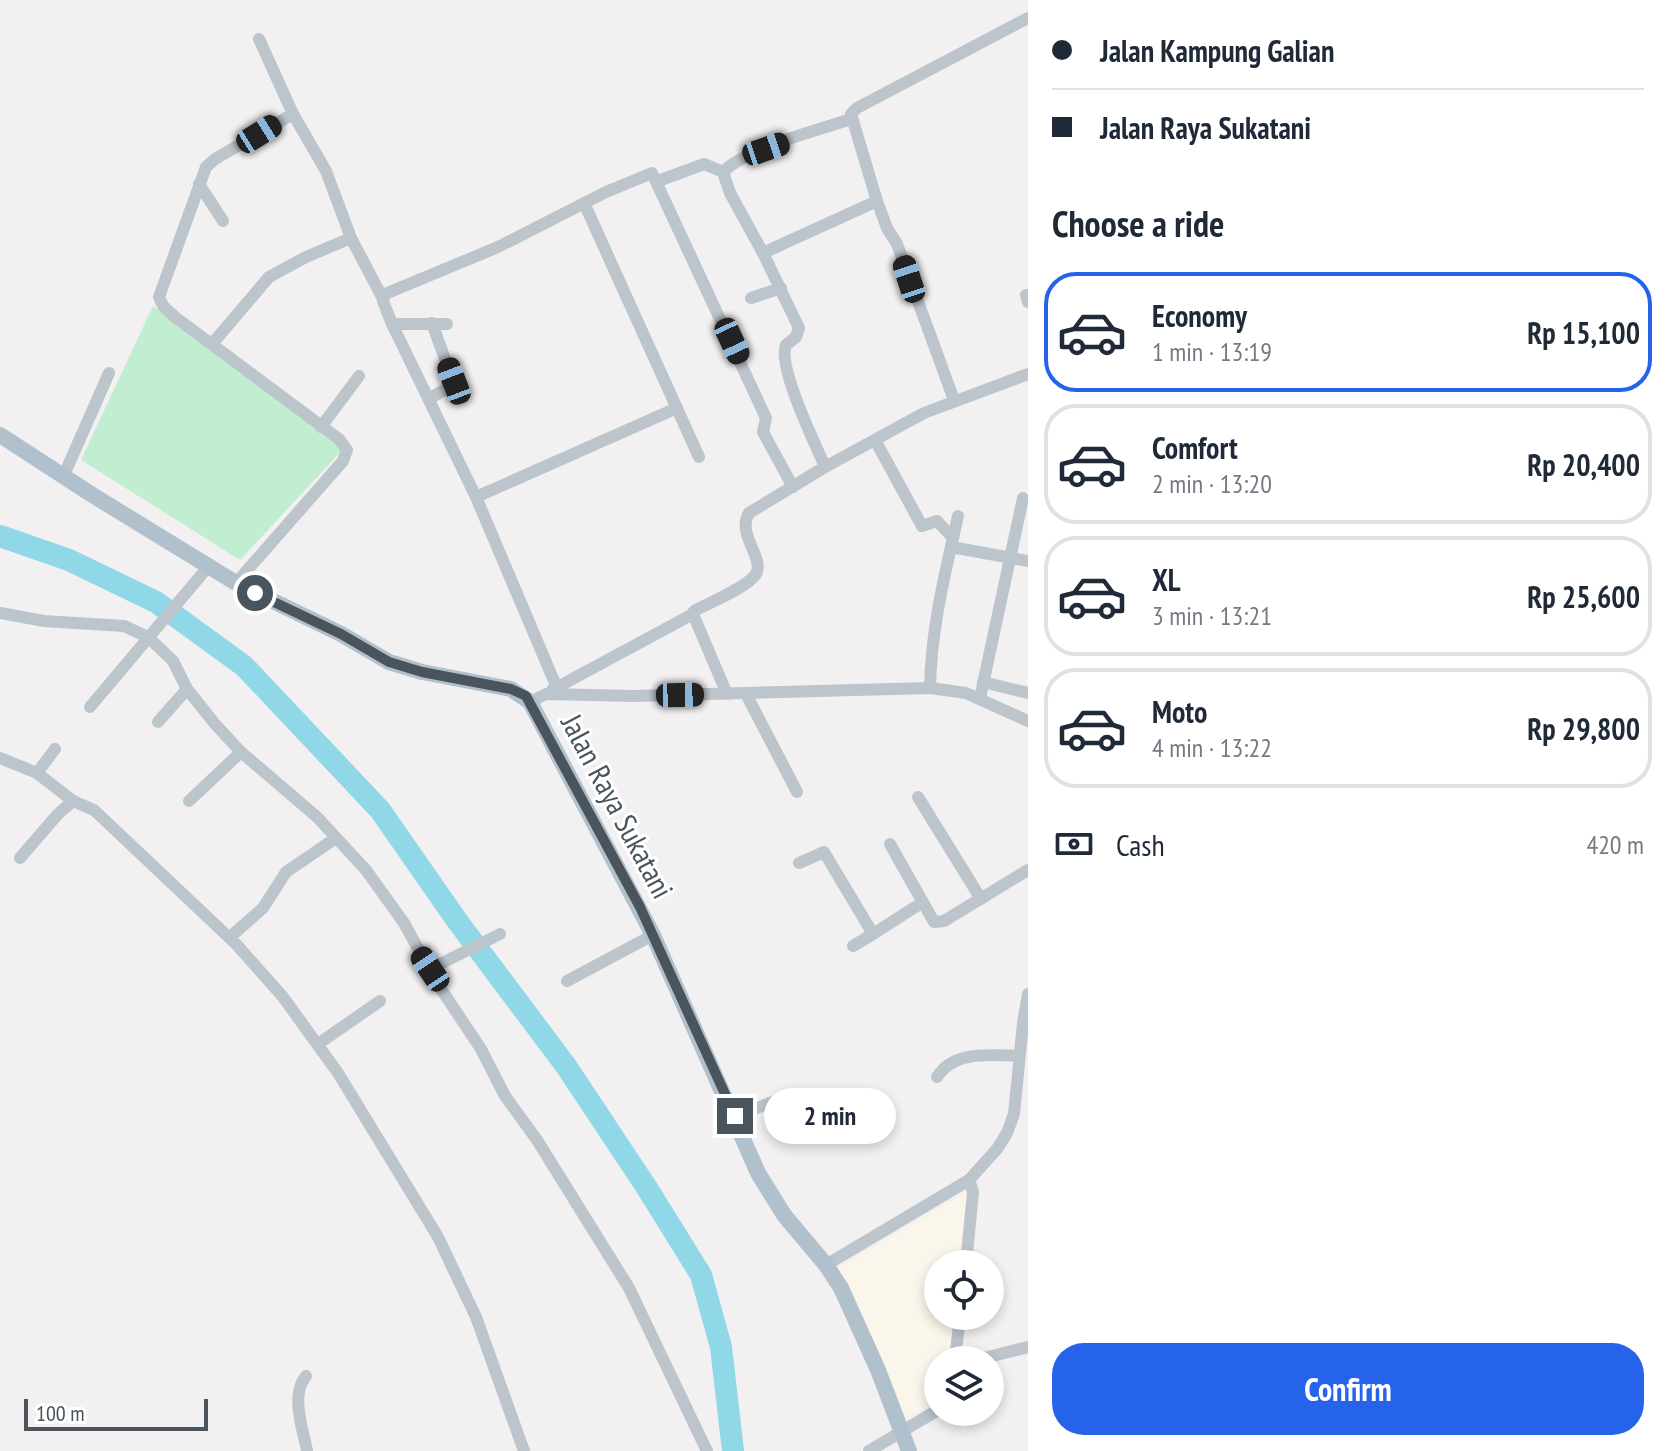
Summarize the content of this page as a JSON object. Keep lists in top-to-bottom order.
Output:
{
  "streets": {
    "main road": ["Jalan Raya Sukatani"]
  },
  "scale_bar": "100 m",
  "page": {
    "banner": ["Jalan Kampung Galian", "Jalan Raya Sukatani"],
    "heading": "Choose a ride",
    "list": [
      {
        "name": "Economy",
        "note": "1 min · 13:19",
        "value": "Rp 15,100"
      },
      {
        "name": "Comfort",
        "note": "2 min · 13:20",
        "value": "Rp 20,400"
      },
      {
        "name": "XL",
        "note": "3 min · 13:21",
        "value": "Rp 25,600"
      },
      {
        "name": "Moto",
        "note": "4 min · 13:22",
        "value": "Rp 29,800"
      }
    ],
    "pay": ["Cash", "420 m"],
    "bubble": "2 min",
    "buttons": "Confirm",
    "scale": "100 m"
  }
}
